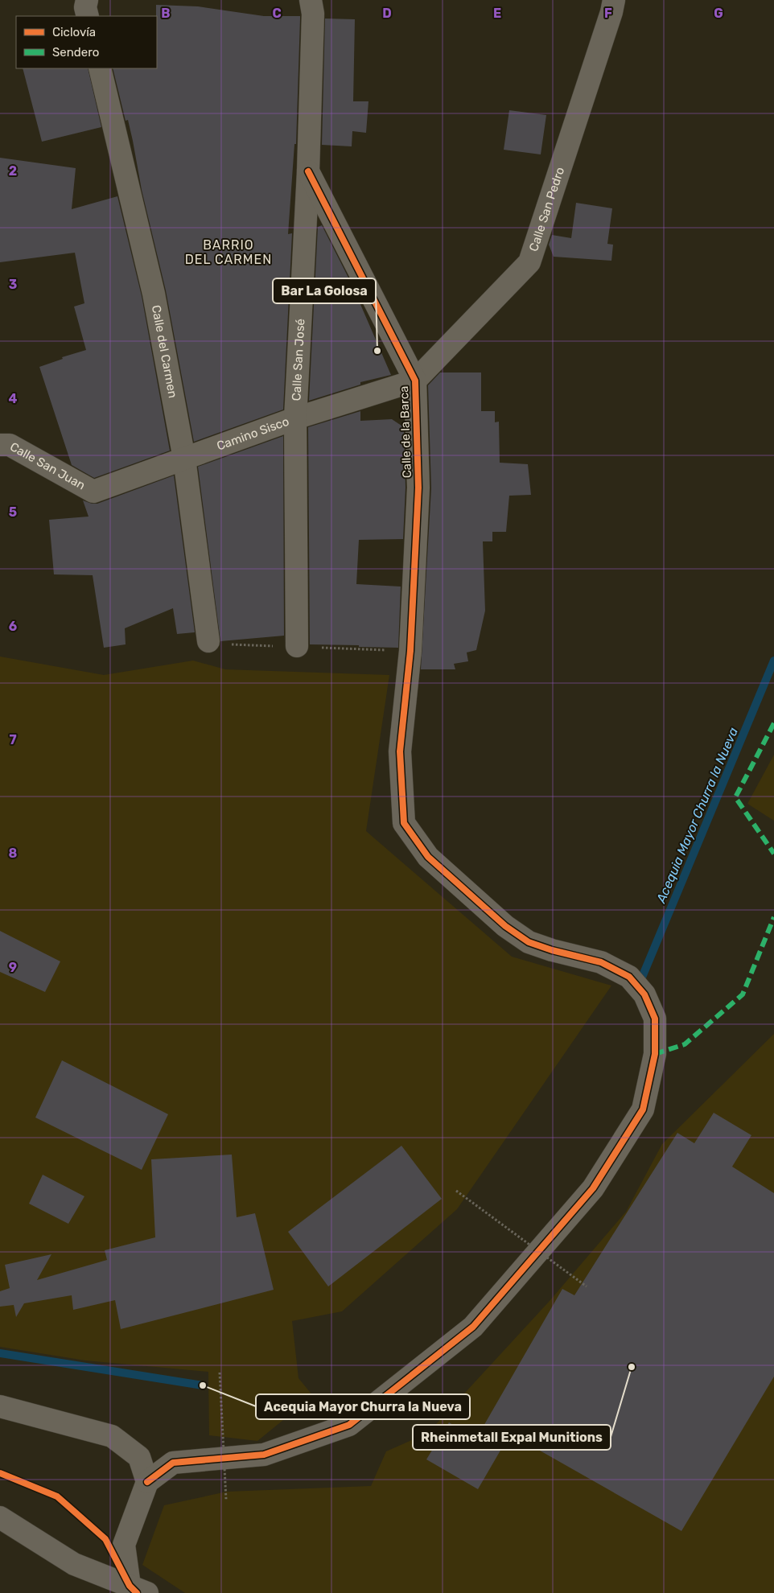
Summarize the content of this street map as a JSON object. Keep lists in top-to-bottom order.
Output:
{
  "streets": {
    "street": [
      "Calle San Pedro",
      "Calle del Carmen",
      "Calle San José",
      "Calle de la Barca",
      "Camino Sisco",
      "Calle San Juan"
    ]
  },
  "crossings": [
    ["Calle San Pedro", "Calle de la Barca"],
    ["Calle San Pedro", "Camino Sisco"],
    ["Calle del Carmen", "Camino Sisco"],
    ["Calle San José", "Calle de la Barca"],
    ["Calle San José", "Camino Sisco"],
    ["Calle de la Barca", "Camino Sisco"],
    ["Camino Sisco", "Calle San Juan"]
  ],
  "districts": ["BARRIO DEL CARMEN"],
  "water": ["Acequia Mayor Churra la Nueva"],
  "places": ["Bar La Golosa", "Rheinmetall Expal Munitions", "Acequia Mayor Churra la Nueva"],
  "legend": ["Ciclovía", "Sendero"],
  "grid": {
    "columns": [
      "B",
      "C",
      "D",
      "E",
      "F",
      "G"
    ],
    "rows": [
      "2",
      "3",
      "4",
      "5",
      "6",
      "7",
      "8",
      "9"
    ]
  }
}
